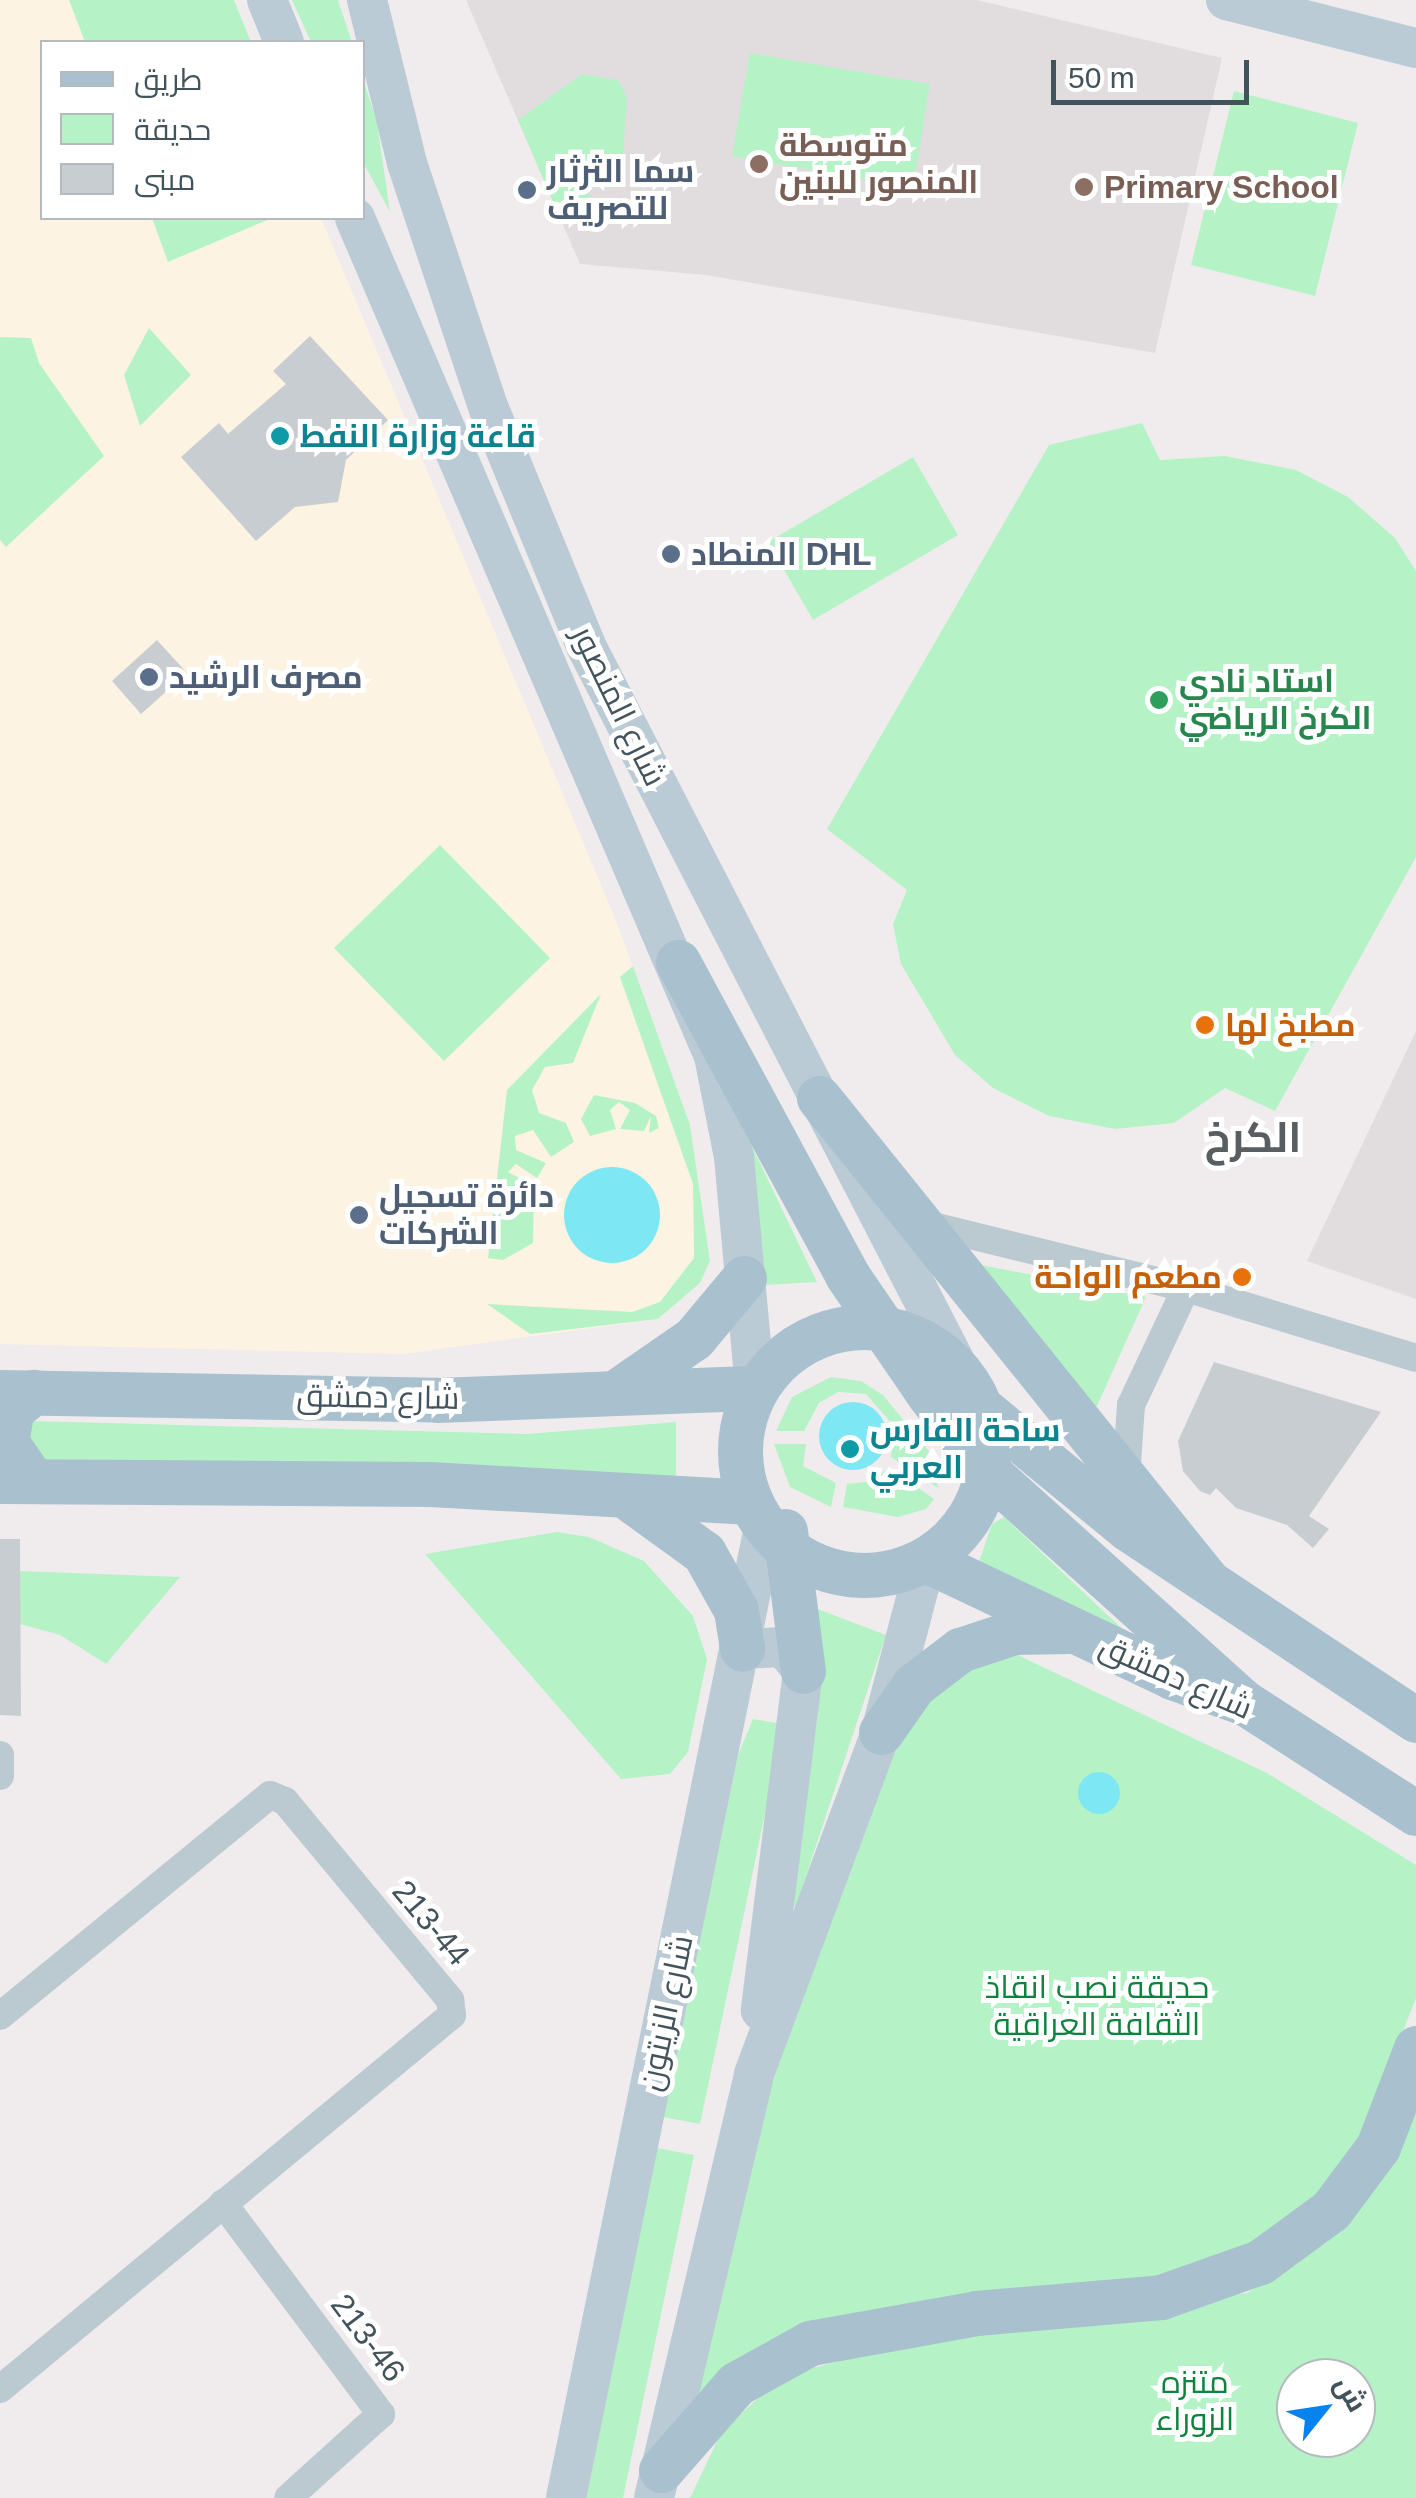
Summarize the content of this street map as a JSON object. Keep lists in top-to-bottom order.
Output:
{
  "streets": {
    "main road": ["شارع المنصور", "شارع دمشق", "شارع الزيتون"],
    "street": ["213-44", "213-46"]
  },
  "crossings": [
    ["شارع المنصور", "شارع دمشق"],
    ["شارع المنصور", "شارع الزيتون"],
    ["شارع دمشق", "شارع الزيتون"],
    ["213-44", "213-46"]
  ],
  "districts": ["الكرخ"],
  "parks": ["حديقة نصب انقاذ الثقافة العراقية", "متنزه الزوراء"],
  "places": [
    "متوسطة المنصور للبنين",
    "Primary School",
    "سما الثرثار للتصريف",
    "قاعة وزارة النفط",
    "المنطاد DHL",
    "مصرف الرشيد",
    "استاد نادي الكرخ الرياضي",
    "مطبخ لها",
    "دائرة تسجيل الشركات",
    "مطعم الواحة",
    "ساحة الفارس العربي"
  ],
  "legend": ["طريق", "حديقة", "مبنى"],
  "scale_bar": "50 m",
  "north": "top right"
}
